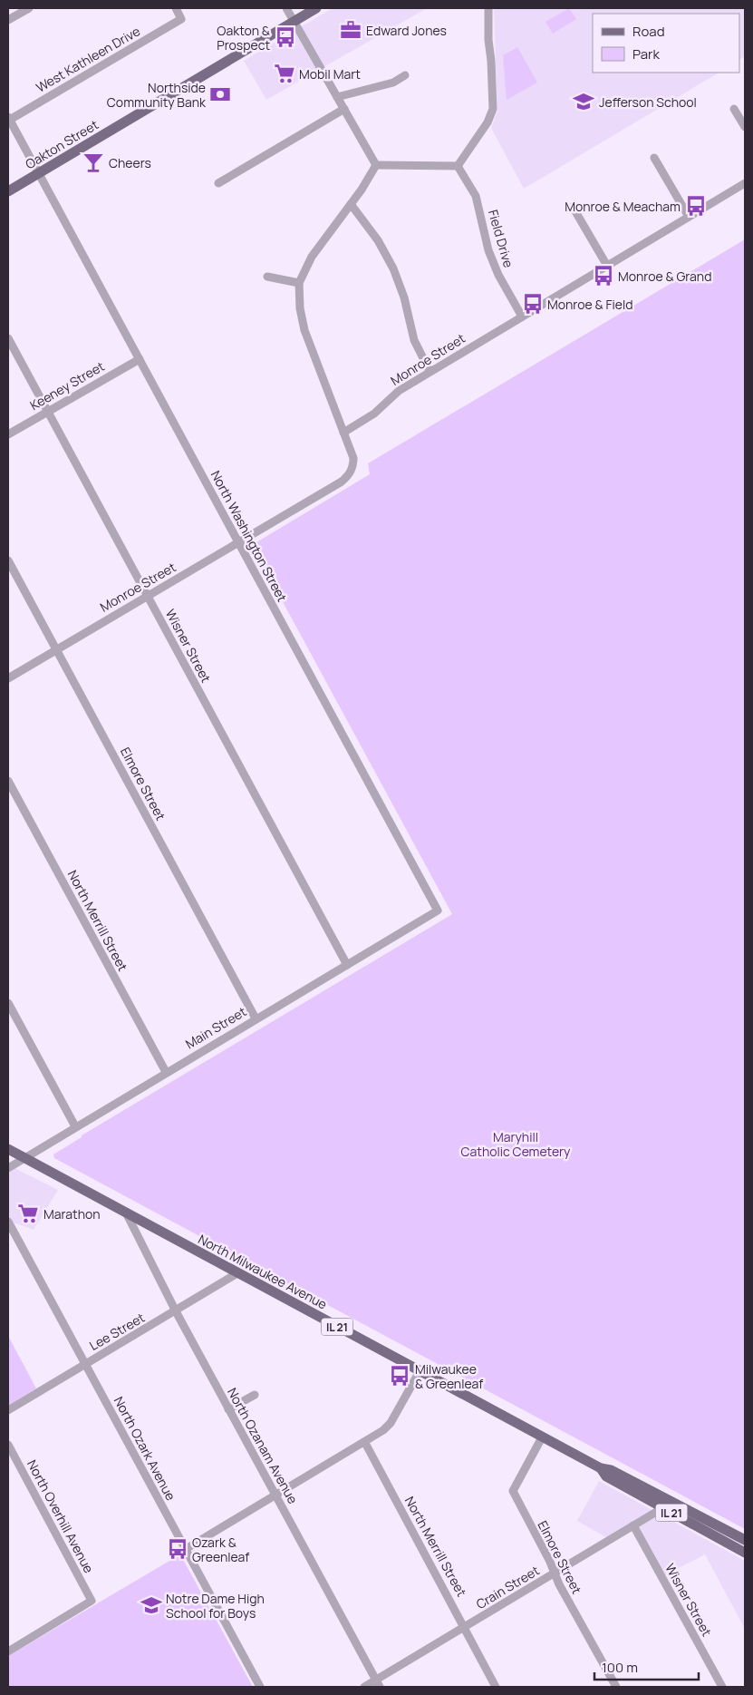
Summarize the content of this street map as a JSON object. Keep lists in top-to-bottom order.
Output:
{
  "streets": {
    "main road": ["Oakton Street", "North Milwaukee Avenue", "IL 21"],
    "street": [
      "West Kathleen Drive",
      "Field Drive",
      "Monroe Street",
      "Keeney Street",
      "North Washington Street",
      "Wisner Street",
      "Elmore Street",
      "North Merrill Street",
      "Main Street",
      "Lee Street",
      "North Ozanam Avenue",
      "North Ozark Avenue",
      "North Overhill Avenue",
      "Crain Street"
    ]
  },
  "crossings": [
    ["West Kathleen Drive", "North Washington Street"],
    ["Oakton Street", "North Washington Street"],
    ["Field Drive", "Monroe Street"],
    ["Monroe Street", "North Washington Street"],
    ["Monroe Street", "Wisner Street"],
    ["Monroe Street", "Elmore Street"],
    ["Keeney Street", "North Washington Street"],
    ["Keeney Street", "Wisner Street"],
    ["North Washington Street", "Main Street"],
    ["Wisner Street", "Main Street"],
    ["Wisner Street", "Crain Street"],
    ["Elmore Street", "Main Street"],
    ["Elmore Street", "North Milwaukee Avenue"],
    ["Elmore Street", "Crain Street"],
    ["North Merrill Street", "Main Street"],
    ["North Merrill Street", "Crain Street"],
    ["Main Street", "North Milwaukee Avenue"],
    ["North Milwaukee Avenue", "Lee Street"],
    ["North Milwaukee Avenue", "North Ozanam Avenue"],
    ["North Milwaukee Avenue", "Crain Street"],
    ["Lee Street", "North Ozanam Avenue"],
    ["Lee Street", "North Ozark Avenue"],
    ["North Ozanam Avenue", "Crain Street"]
  ],
  "parks": ["Maryhill Catholic Cemetery"],
  "places": {
    "office": ["Edward Jones"],
    "bus stop": [
      "Oakton & Prospect",
      "Monroe & Meacham",
      "Monroe & Grand",
      "Monroe & Field",
      "Milwaukee & Greenleaf",
      "Ozark & Greenleaf"
    ],
    "supermarket": ["Mobil Mart", "Marathon"],
    "bank": ["Northside Community Bank"],
    "school or university": ["Jefferson School", "Notre Dame High School for Boys"],
    "bar": ["Cheers"]
  },
  "legend": ["Road", "Park"],
  "scale_bar": "100 m"
}
